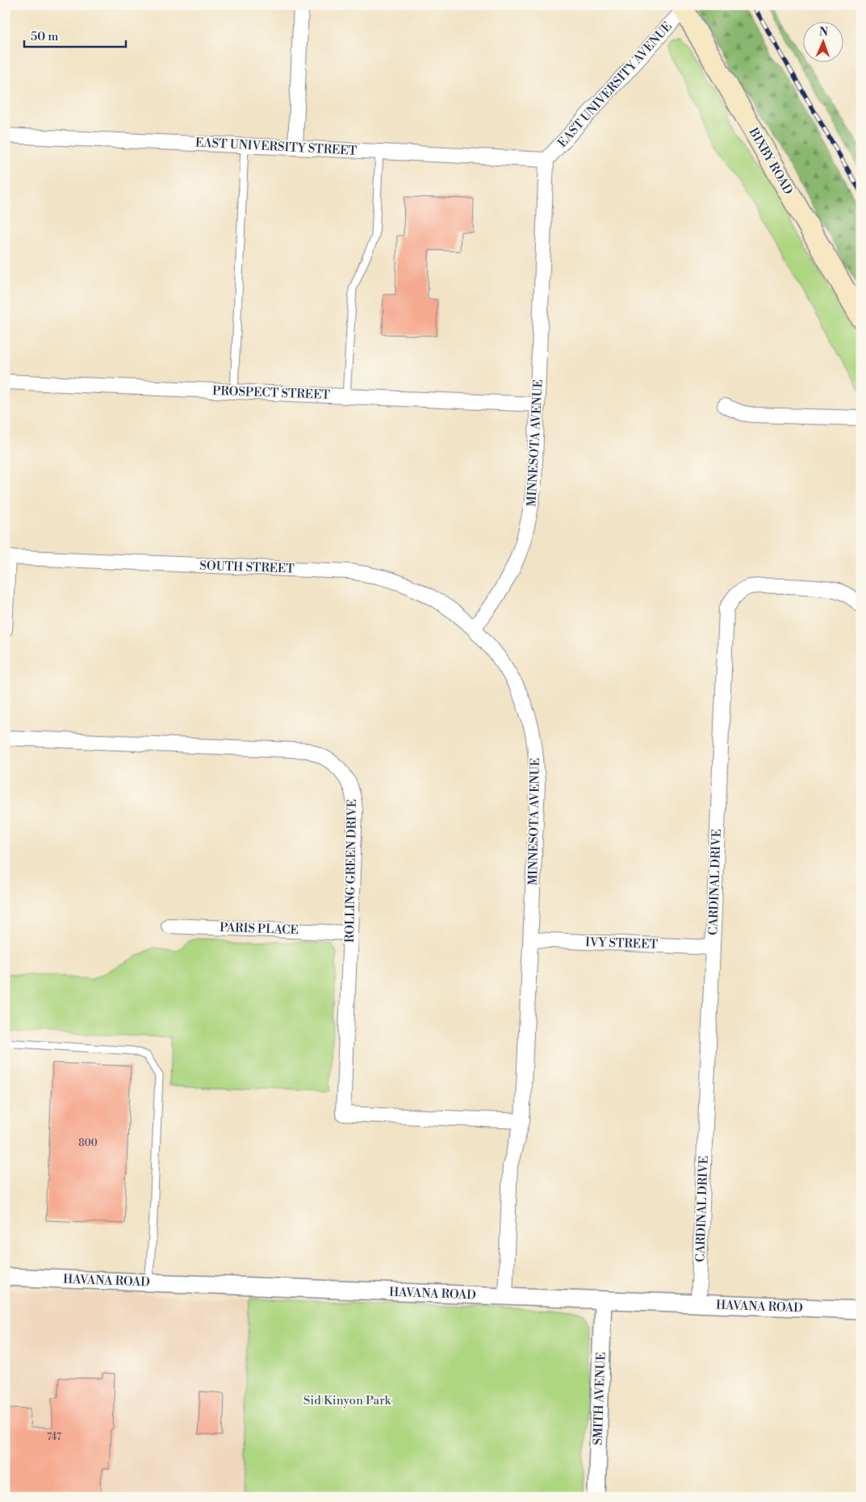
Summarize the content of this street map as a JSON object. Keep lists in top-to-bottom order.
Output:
{
  "streets": {
    "main road": ["BIXBY ROAD"],
    "street": [
      "EAST UNIVERSITY AVENUE",
      "EAST UNIVERSITY STREET",
      "PROSPECT STREET",
      "MINNESOTA AVENUE",
      "SOUTH STREET",
      "ROLLING GREEN DRIVE",
      "CARDINAL DRIVE",
      "PARIS PLACE",
      "IVY STREET",
      "HAVANA ROAD",
      "SMITH AVENUE"
    ]
  },
  "crossings": [
    ["EAST UNIVERSITY AVENUE", "EAST UNIVERSITY STREET"],
    ["EAST UNIVERSITY AVENUE", "BIXBY ROAD"],
    ["EAST UNIVERSITY AVENUE", "MINNESOTA AVENUE"],
    ["EAST UNIVERSITY STREET", "MINNESOTA AVENUE"],
    ["PROSPECT STREET", "MINNESOTA AVENUE"],
    ["MINNESOTA AVENUE", "SOUTH STREET"],
    ["MINNESOTA AVENUE", "ROLLING GREEN DRIVE"],
    ["MINNESOTA AVENUE", "IVY STREET"],
    ["MINNESOTA AVENUE", "HAVANA ROAD"],
    ["ROLLING GREEN DRIVE", "PARIS PLACE"],
    ["CARDINAL DRIVE", "IVY STREET"],
    ["CARDINAL DRIVE", "HAVANA ROAD"],
    ["HAVANA ROAD", "SMITH AVENUE"]
  ],
  "parks": ["Sid Kinyon Park"],
  "house_numbers": ["800", "747"],
  "scale_bar": "50 m",
  "north": "top"
}
